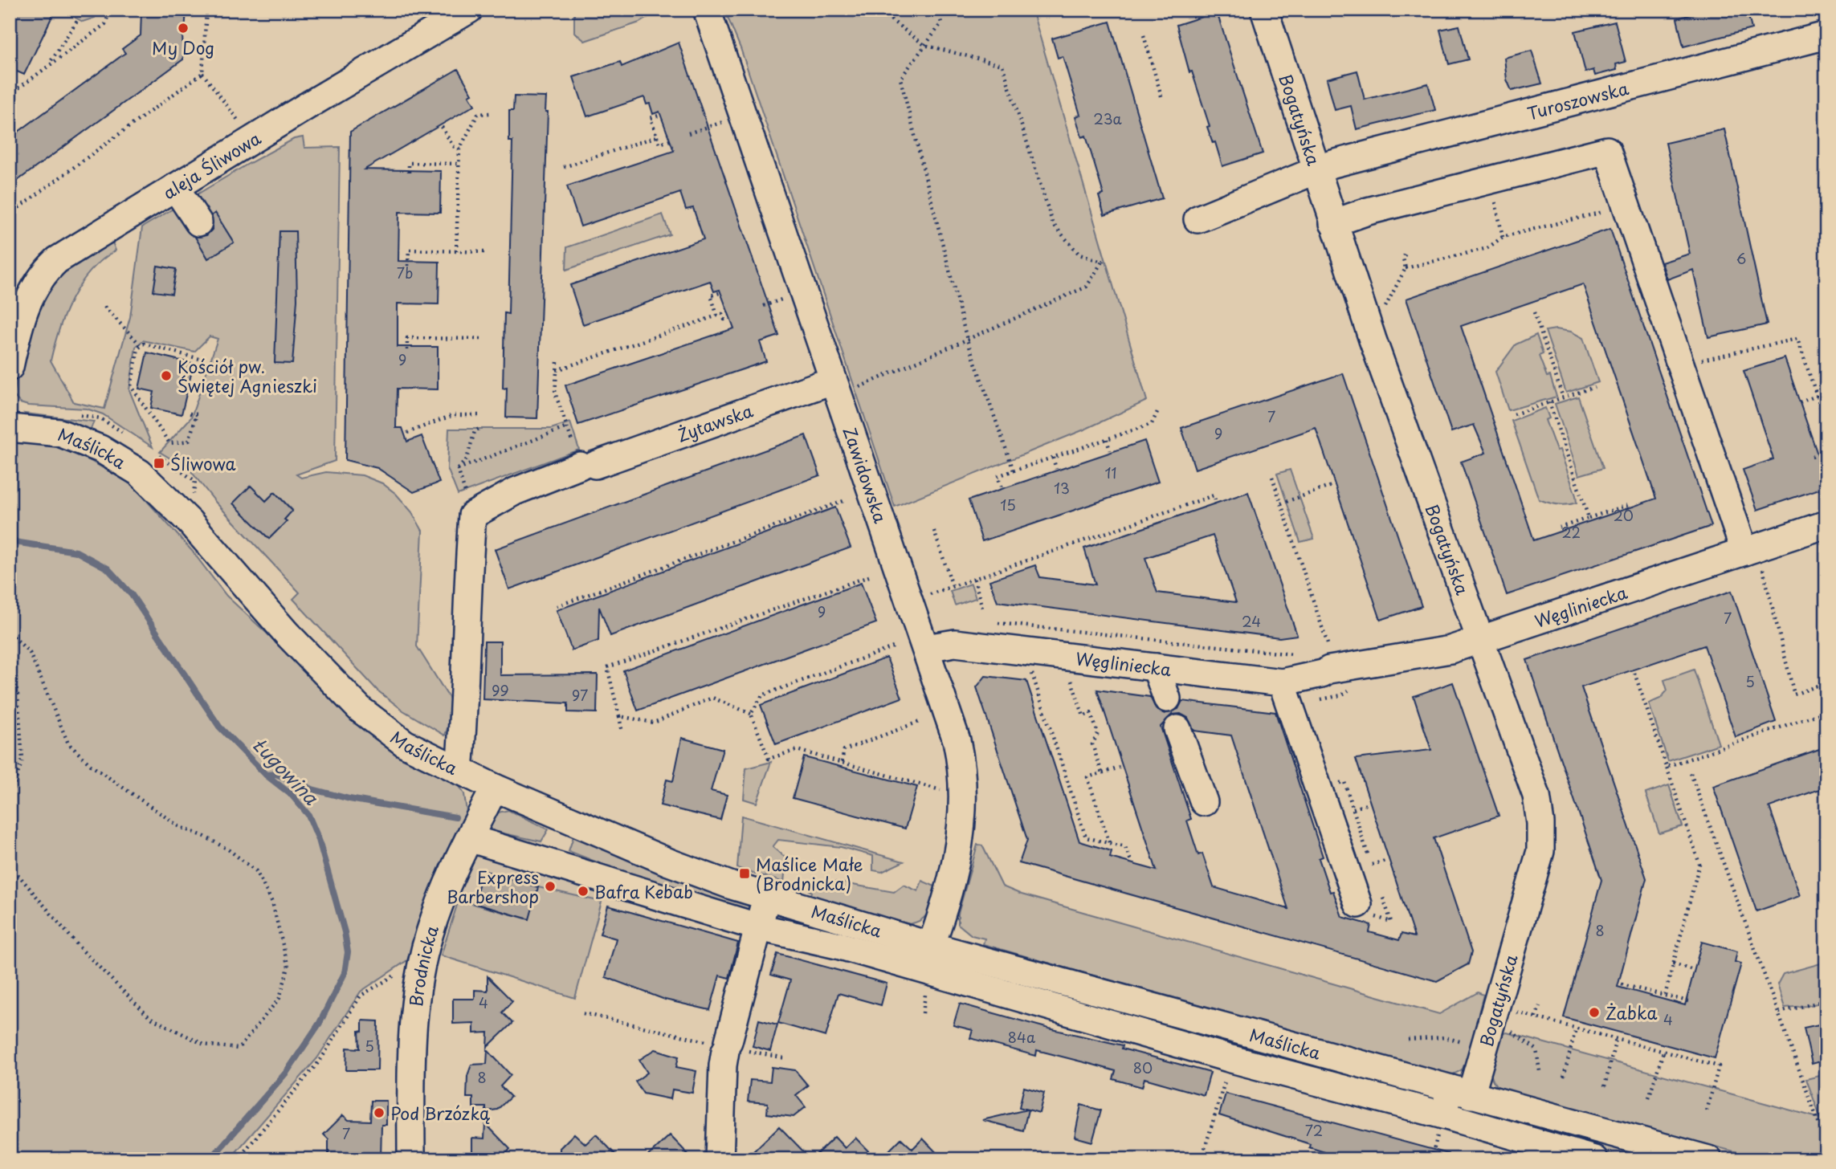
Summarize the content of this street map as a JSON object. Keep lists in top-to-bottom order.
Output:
{
  "streets": {
    "street": [
      "Turoszowska",
      "Bogatyńska",
      "aleja Śliwowa",
      "Żytawska",
      "Maślicka",
      "Zawidowska",
      "Węgliniecka",
      "Brodnicka"
    ]
  },
  "crossings": [
    ["Turoszowska", "Bogatyńska"],
    ["Bogatyńska", "Maślicka"],
    ["Bogatyńska", "Węgliniecka"],
    ["Żytawska", "Maślicka"],
    ["Żytawska", "Zawidowska"],
    ["Maślicka", "Zawidowska"],
    ["Maślicka", "Brodnicka"],
    ["Zawidowska", "Węgliniecka"]
  ],
  "water": ["Ługowina"],
  "places": {
    "other": [
      "My Dog",
      "Kościół pw. Świętej Agnieszki",
      "Express Barbershop",
      "Bafra Kebab",
      "Żabka",
      "Pod Brzózką"
    ],
    "transit": ["Śliwowa", "Maślice Małe (Brodnicka)"]
  },
  "house_numbers": [
    "23a",
    "6",
    "7b",
    "9",
    "7",
    "9",
    "11",
    "13",
    "15",
    "20",
    "22",
    "9",
    "7",
    "24",
    "5",
    "99",
    "97",
    "8",
    "4",
    "4",
    "84a",
    "5",
    "80",
    "8",
    "72",
    "7"
  ]
}
